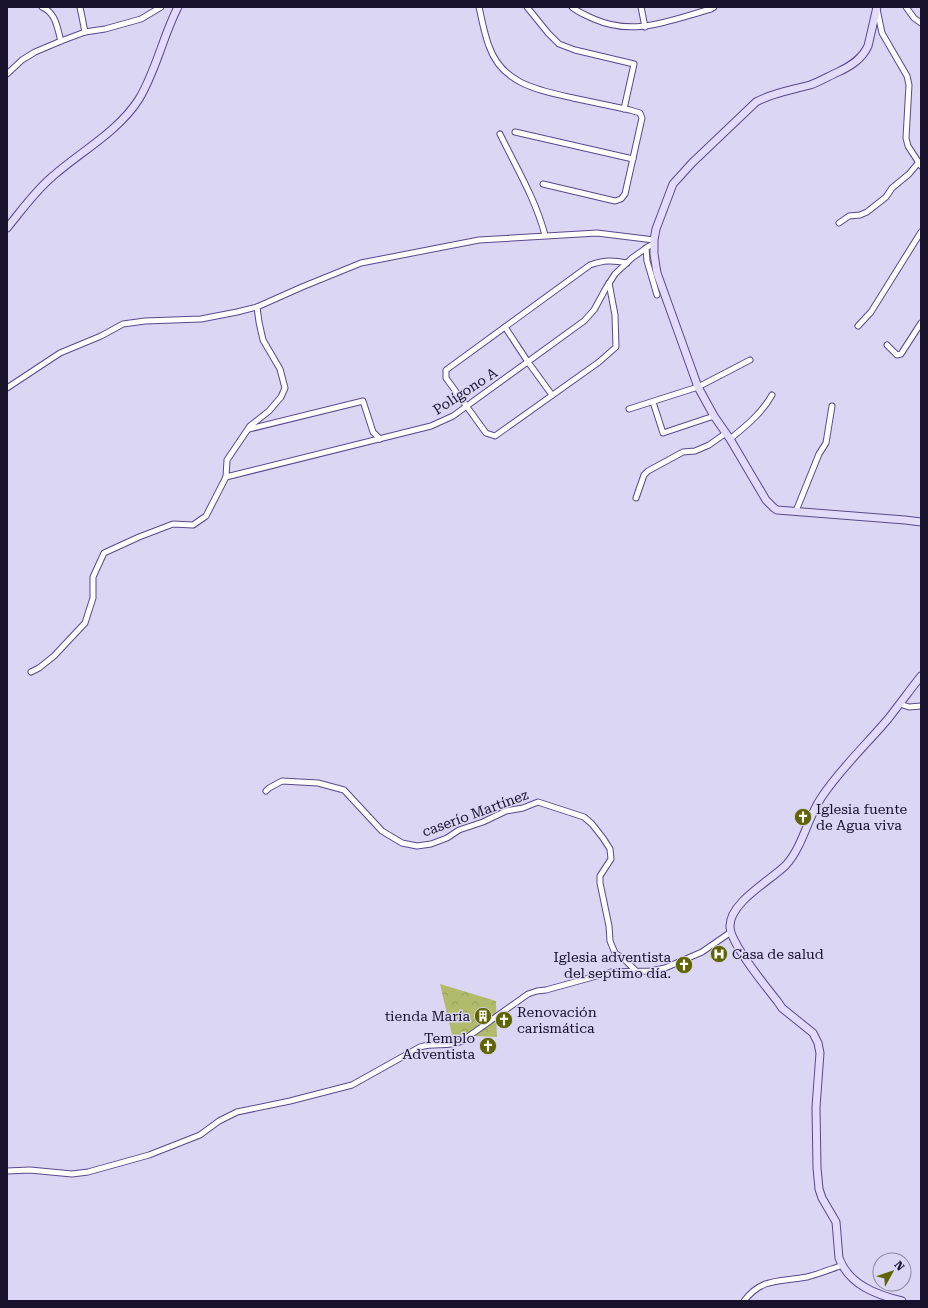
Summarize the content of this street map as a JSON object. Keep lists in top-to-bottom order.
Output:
{
  "streets": {
    "street": ["Polígono A", "caserío Martínez"]
  },
  "places": {
    "church": [
      "Iglesia fuente de Agua viva",
      "Iglesia adventista del septimo día.",
      "Renovación carismática",
      "Templo Adventista"
    ],
    "hospital": ["Casa de salud"],
    "building": ["tienda María"]
  },
  "north": "top right"
}
